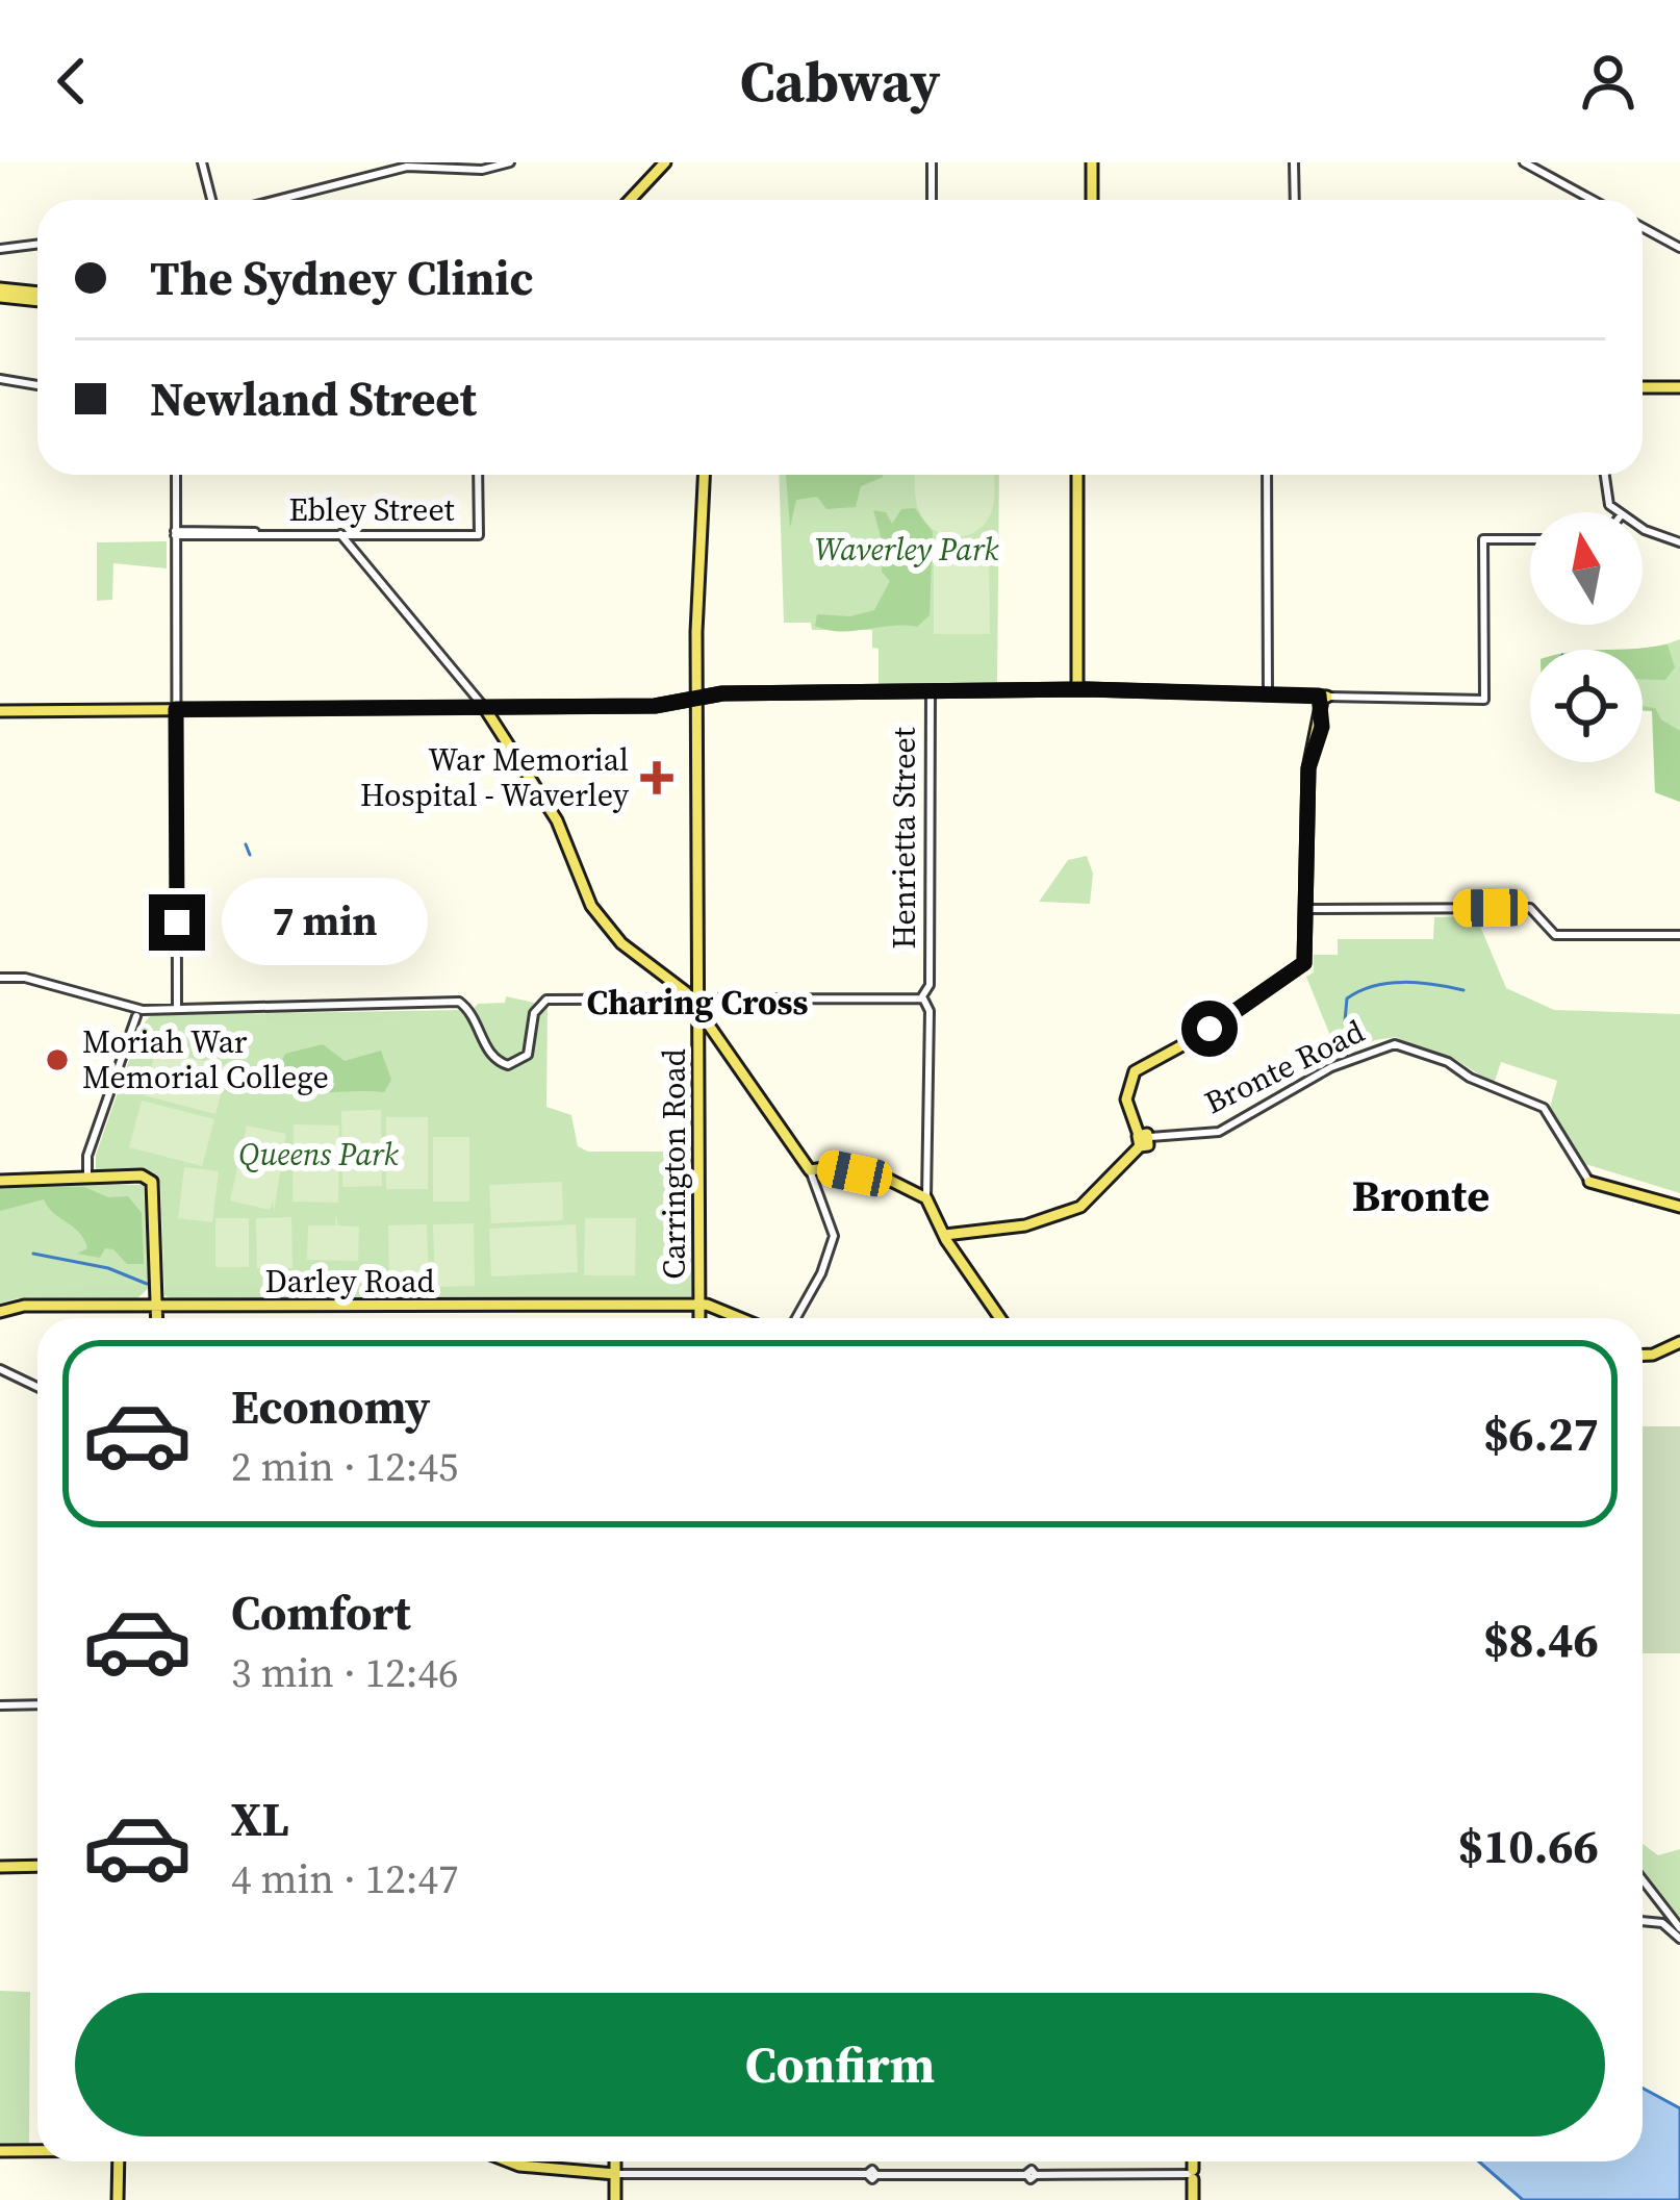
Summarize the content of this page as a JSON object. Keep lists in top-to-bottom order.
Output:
{
  "streets": {
    "main road": ["Bronte Road", "Carrington Road", "Darley Road"],
    "street": ["Ebley Street", "Henrietta Street"]
  },
  "crossings": [
    ["Carrington Road", "Darley Road"]
  ],
  "districts": ["Charing Cross", "Bronte"],
  "parks": ["Waverley Park", "Queens Park"],
  "places": {
    "health": ["War Memorial Hospital - Waverley"],
    "other": ["Moriah War Memorial College"]
  },
  "north": "top",
  "page": {
    "header": "Cabway",
    "banner": ["The Sydney Clinic", "Newland Street"],
    "bubble": "7 min",
    "list": [
      {
        "name": "Economy",
        "note": "2 min · 12:45",
        "value": "$6.27"
      },
      {
        "name": "Comfort",
        "note": "3 min · 12:46",
        "value": "$8.46"
      },
      {
        "name": "XL",
        "note": "4 min · 12:47",
        "value": "$10.66"
      }
    ],
    "buttons": "Confirm"
  }
}
